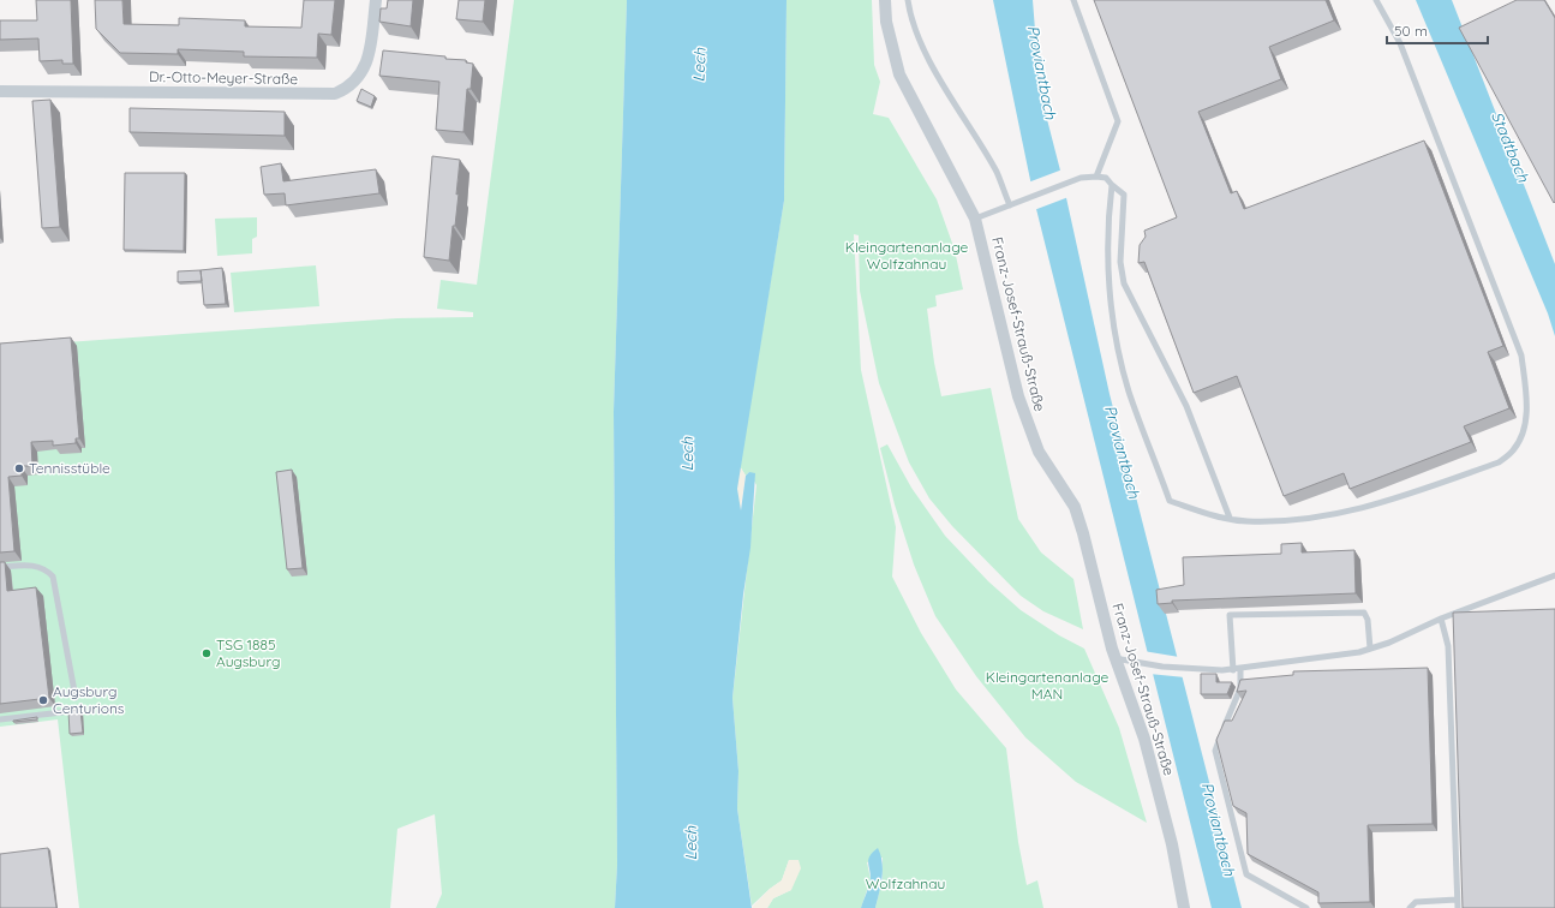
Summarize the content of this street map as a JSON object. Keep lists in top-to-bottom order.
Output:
{
  "streets": {
    "street": ["Dr.-Otto-Meyer-Straße", "Franz-Josef-Strauß-Straße"]
  },
  "water": ["Lech", "Proviantbach", "Stadtbach"],
  "parks": ["Kleingartenanlage Wolfzahnau", "Kleingartenanlage MAN", "Wolfzahnau"],
  "places": ["Tennisstüble", "TSG 1885 Augsburg", "Augsburg Centurions"],
  "scale_bar": "50 m"
}
